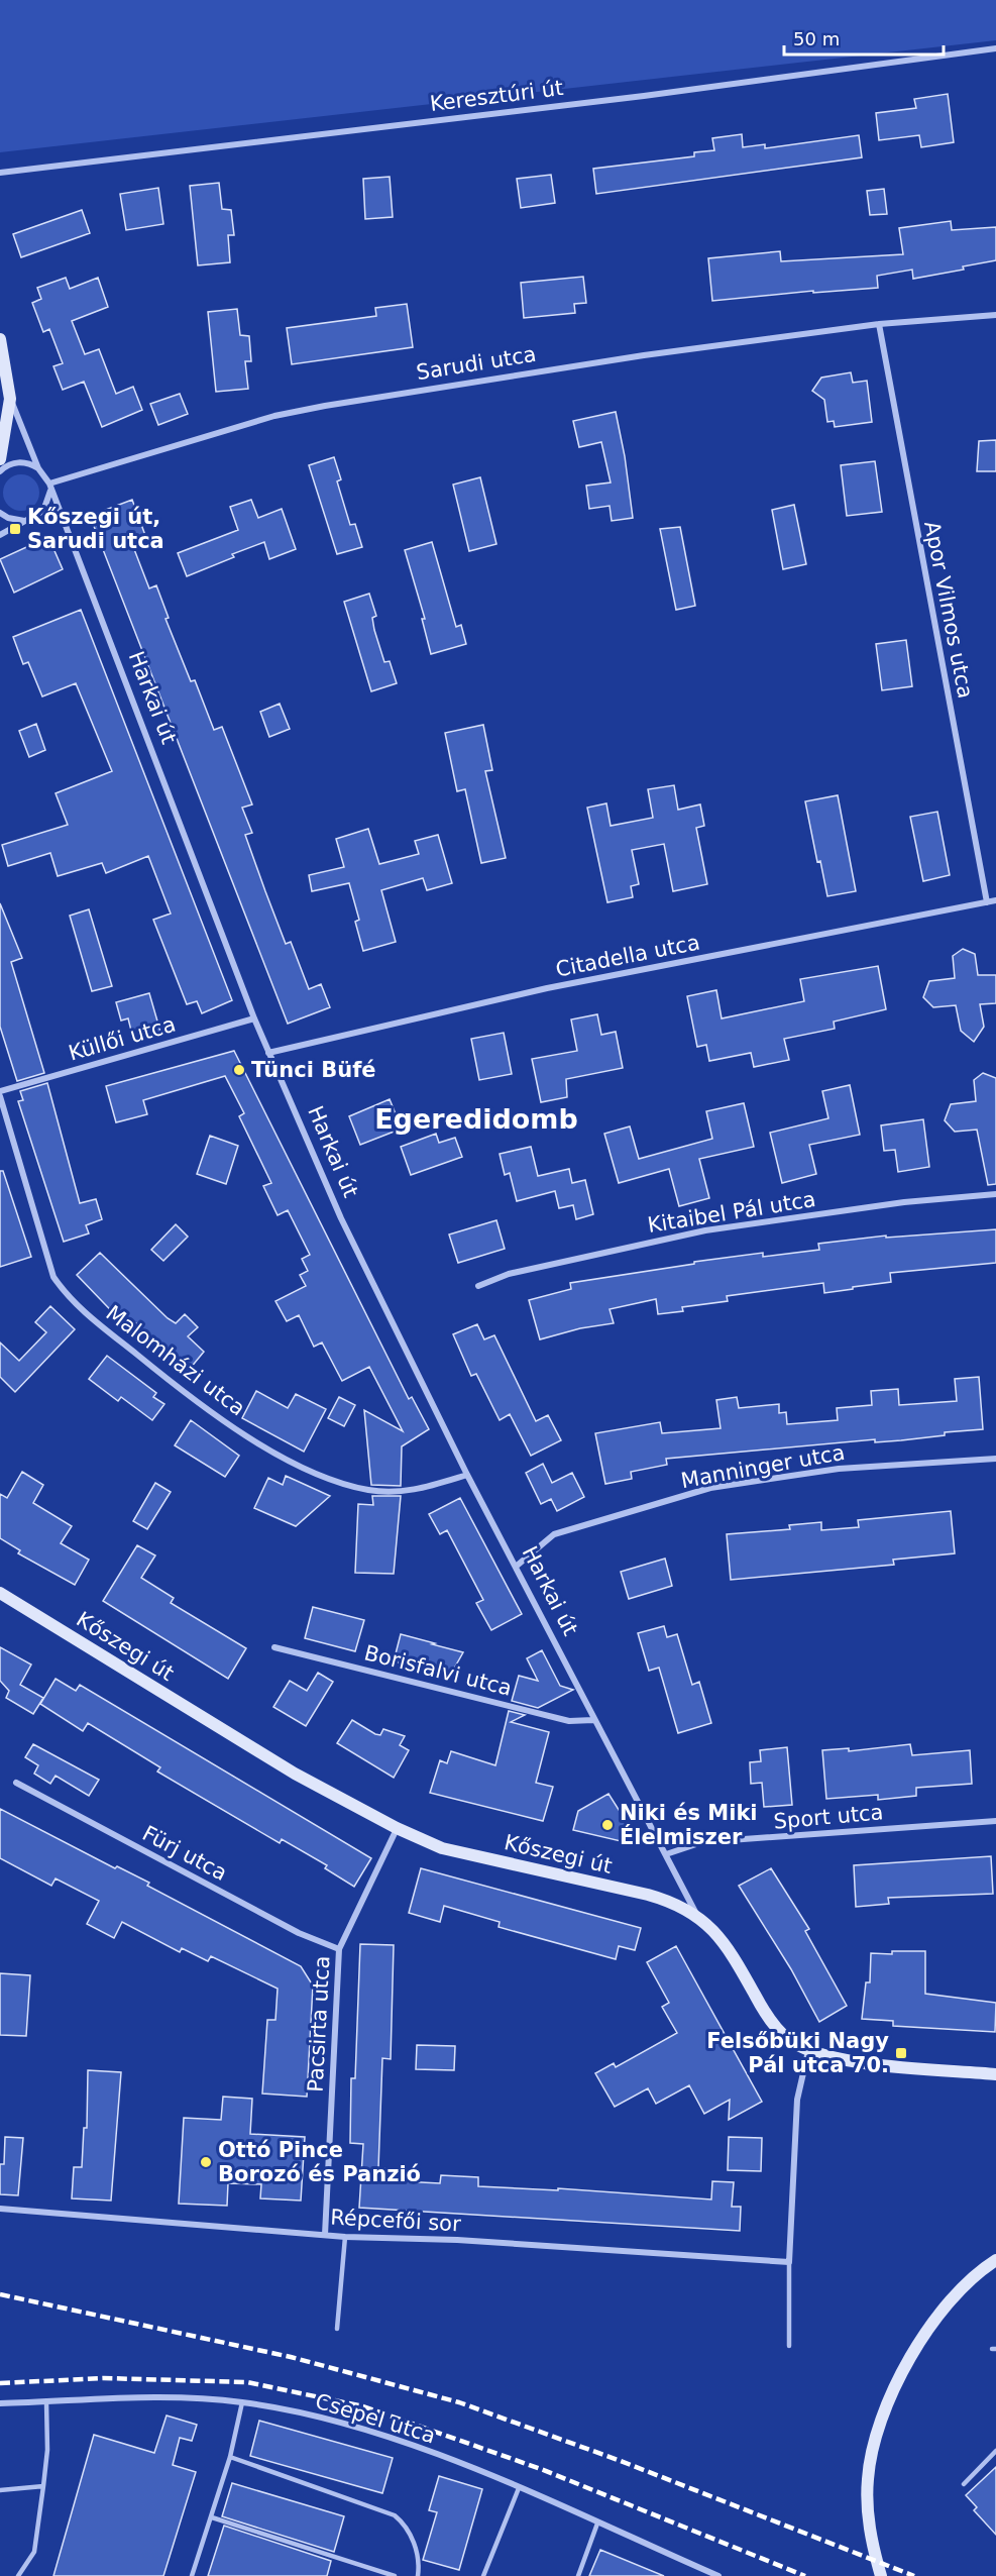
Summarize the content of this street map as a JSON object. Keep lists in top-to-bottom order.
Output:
{
  "streets": {
    "main road": ["Harkai út", "Kőszegi út"],
    "street": [
      "Keresztúri út",
      "Sarudi utca",
      "Apor Vilmos utca",
      "Citadella utca",
      "Küllői utca",
      "Kitaibel Pál utca",
      "Malomházi utca",
      "Manninger utca",
      "Borisfalvi utca",
      "Sport utca",
      "Fürj utca",
      "Pacsirta utca",
      "Répcefői sor",
      "Csepel utca"
    ]
  },
  "crossings": [
    ["Sarudi utca", "Apor Vilmos utca"],
    ["Sarudi utca", "Harkai út"],
    ["Apor Vilmos utca", "Citadella utca"],
    ["Harkai út", "Citadella utca"],
    ["Harkai út", "Küllői utca"],
    ["Harkai út", "Malomházi utca"],
    ["Harkai út", "Manninger utca"],
    ["Harkai út", "Kőszegi út"],
    ["Harkai út", "Borisfalvi utca"],
    ["Harkai út", "Sport utca"],
    ["Kőszegi út", "Pacsirta utca"],
    ["Fürj utca", "Pacsirta utca"],
    ["Pacsirta utca", "Répcefői sor"]
  ],
  "districts": ["Egeredidomb"],
  "places": {
    "transit": ["Kőszegi út, Sarudi utca", "Felsőbüki Nagy Pál utca 70."],
    "other": ["Tünci Büfé", "Niki és Miki Élelmiszer", "Ottó Pince Borozó és Panzió"]
  },
  "scale_bar": "50 m"
}
